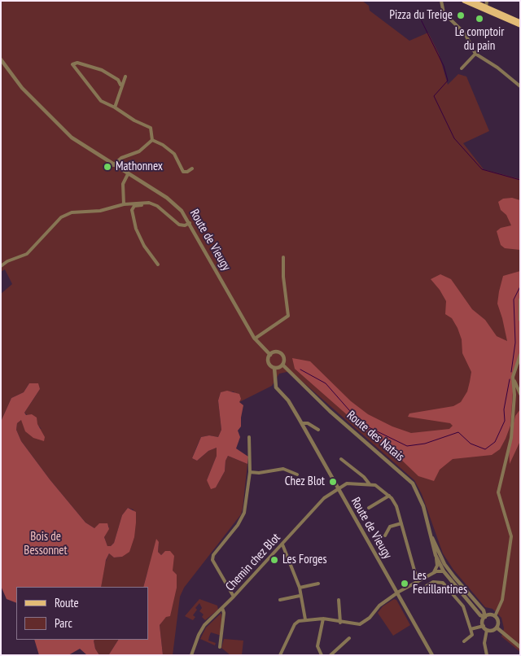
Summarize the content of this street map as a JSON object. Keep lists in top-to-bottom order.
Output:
{
  "streets": {
    "street": ["Route de Vieugy", "Route des Natais", "Chemin chez Blot"]
  },
  "crossings": [
    ["Route de Vieugy", "Route des Natais"],
    ["Route de Vieugy", "Chemin chez Blot"]
  ],
  "parks": ["Bois de Bessonnet"],
  "places": [
    "Pizza du Treige",
    "Le comptoir du pain",
    "Mathonnex",
    "Chez Blot",
    "Les Forges",
    "Les Feuillantines"
  ],
  "legend": ["Route", "Parc"]
}
